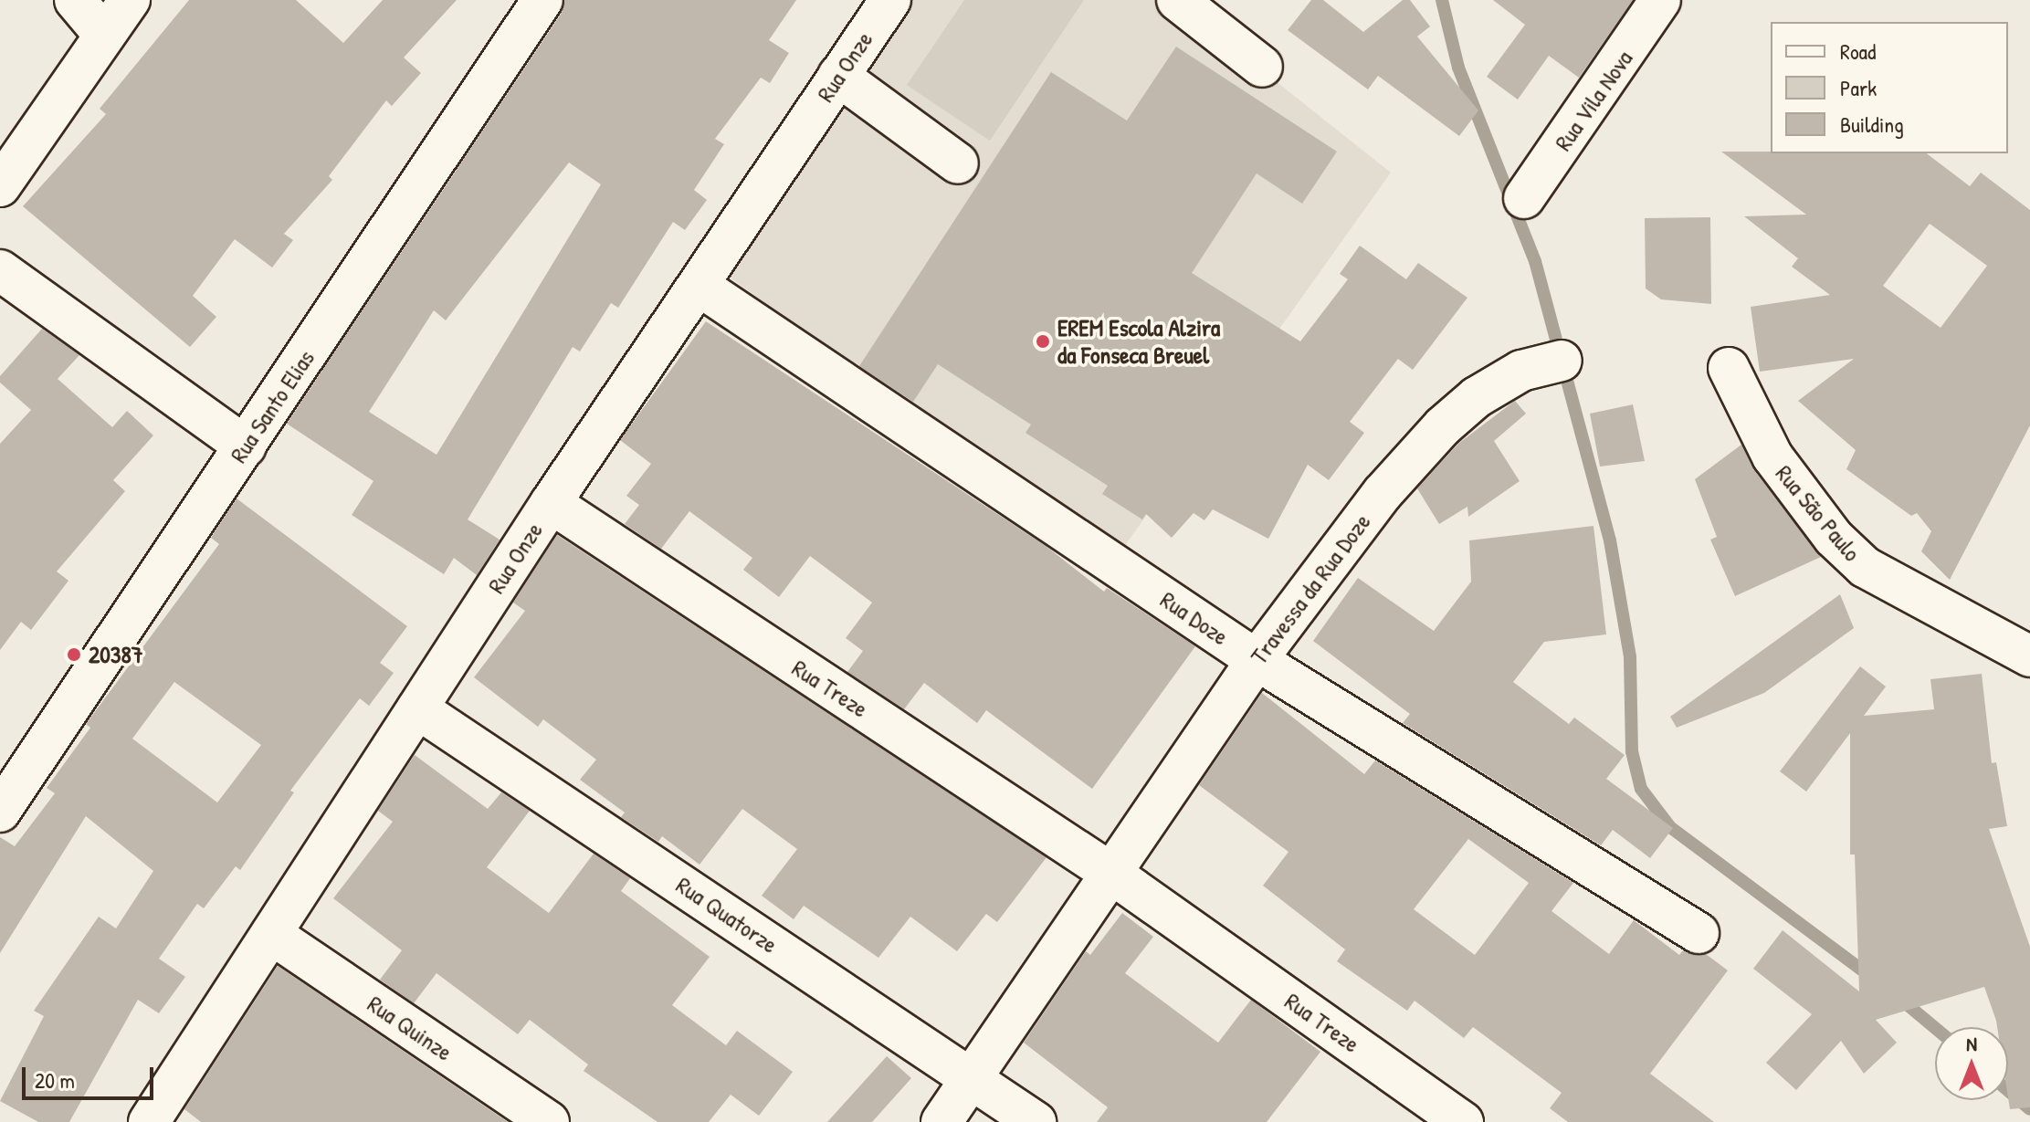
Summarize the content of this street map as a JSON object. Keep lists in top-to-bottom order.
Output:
{
  "streets": {
    "street": [
      "Rua Onze",
      "Rua Vila Nova",
      "Rua Santo Elias",
      "Rua São Paulo",
      "Travessa da Rua Doze",
      "Rua Doze",
      "Rua Treze",
      "Rua Quatorze",
      "Rua Quinze"
    ]
  },
  "crossings": [
    ["Rua Onze", "Rua Doze"],
    ["Rua Onze", "Rua Treze"],
    ["Rua Onze", "Rua Quatorze"],
    ["Rua Onze", "Rua Quinze"],
    ["Travessa da Rua Doze", "Rua Doze"],
    ["Travessa da Rua Doze", "Rua Treze"]
  ],
  "places": ["EREM Escola Alzira da Fonseca Breuel", "20387"],
  "legend": ["Road", "Park", "Building"],
  "scale_bar": "20 m",
  "north": "top"
}
